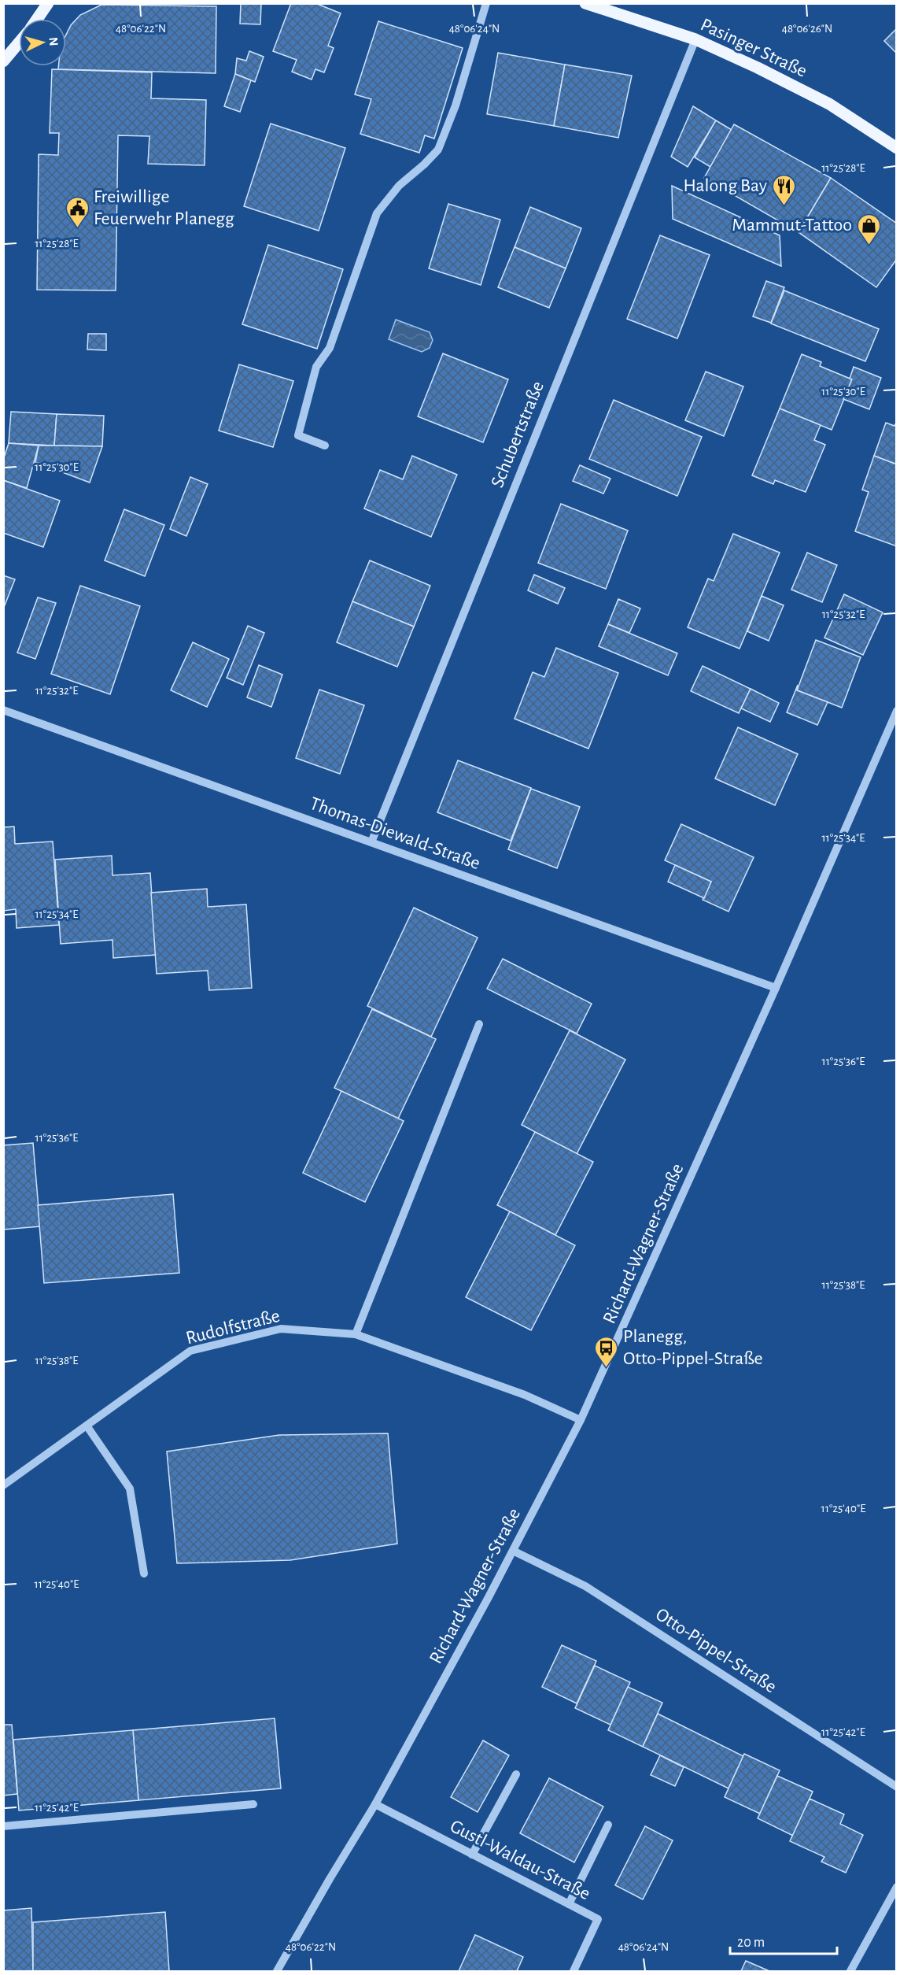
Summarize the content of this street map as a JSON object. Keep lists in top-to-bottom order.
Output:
{
  "streets": {
    "main road": ["Pasinger Straße"],
    "street": [
      "Schubertstraße",
      "Thomas-Diewald-Straße",
      "Richard-Wagner-Straße",
      "Rudolfstraße",
      "Otto-Pippel-Straße",
      "Gustl-Waldau-Straße"
    ]
  },
  "crossings": [
    ["Pasinger Straße", "Schubertstraße"],
    ["Schubertstraße", "Thomas-Diewald-Straße"],
    ["Thomas-Diewald-Straße", "Richard-Wagner-Straße"],
    ["Richard-Wagner-Straße", "Rudolfstraße"],
    ["Richard-Wagner-Straße", "Otto-Pippel-Straße"],
    ["Richard-Wagner-Straße", "Gustl-Waldau-Straße"]
  ],
  "places": {
    "restaurant": ["Halong Bay"],
    "public building": ["Freiwillige Feuerwehr Planegg"],
    "shop": ["Mammut-Tattoo"],
    "bus stop": ["Planegg, Otto-Pippel-Straße"]
  },
  "scale_bar": "20 m",
  "north": "right",
  "coordinates": [
    "48°06'22\"N",
    "48°06'24\"N",
    "48°06'26\"N",
    "11°25'28\"E",
    "11°25'30\"E",
    "11°25'32\"E",
    "11°25'34\"E",
    "11°25'36\"E",
    "11°25'38\"E",
    "11°25'40\"E",
    "11°25'42\"E"
  ]
}
